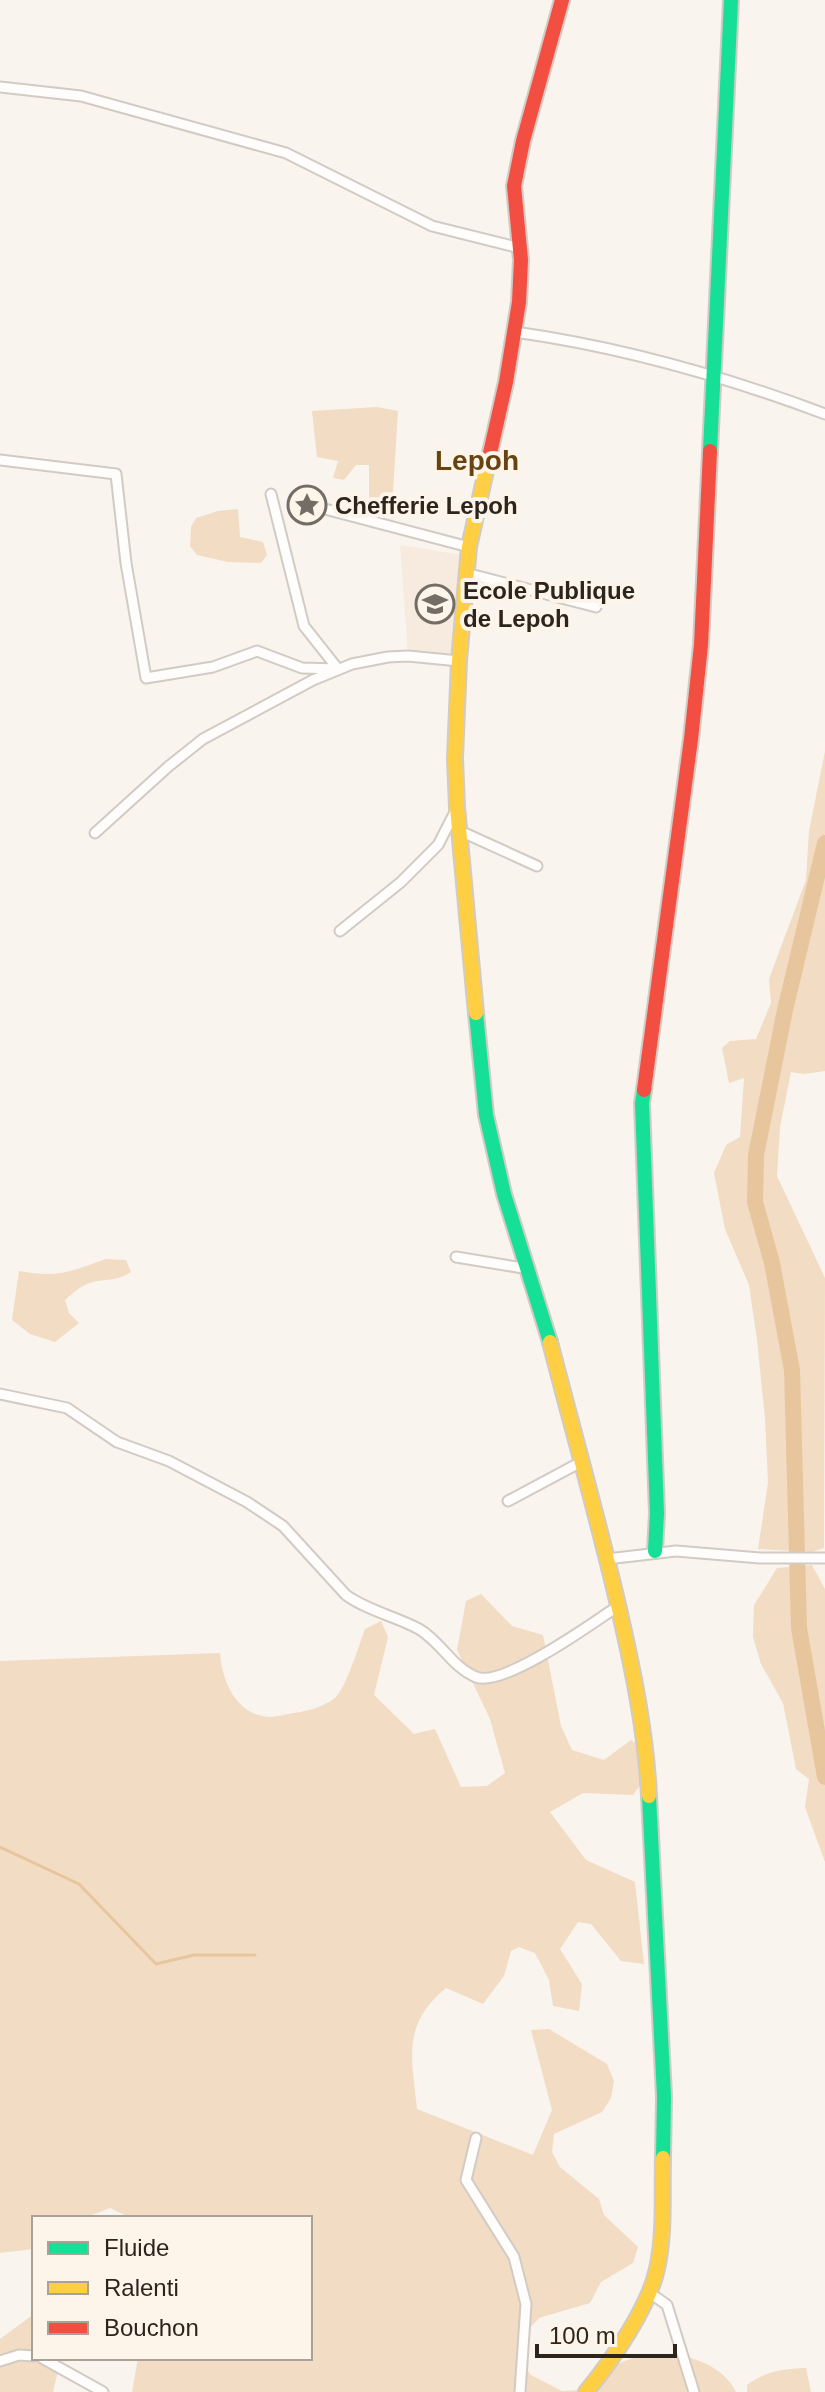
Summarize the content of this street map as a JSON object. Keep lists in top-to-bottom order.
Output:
{
  "districts": ["Lepoh"],
  "places": {
    "place": ["Chefferie Lepoh"],
    "school or university": ["Ecole Publique de Lepoh"]
  },
  "legend": ["Fluide", "Ralenti", "Bouchon"],
  "scale_bar": "100 m"
}
